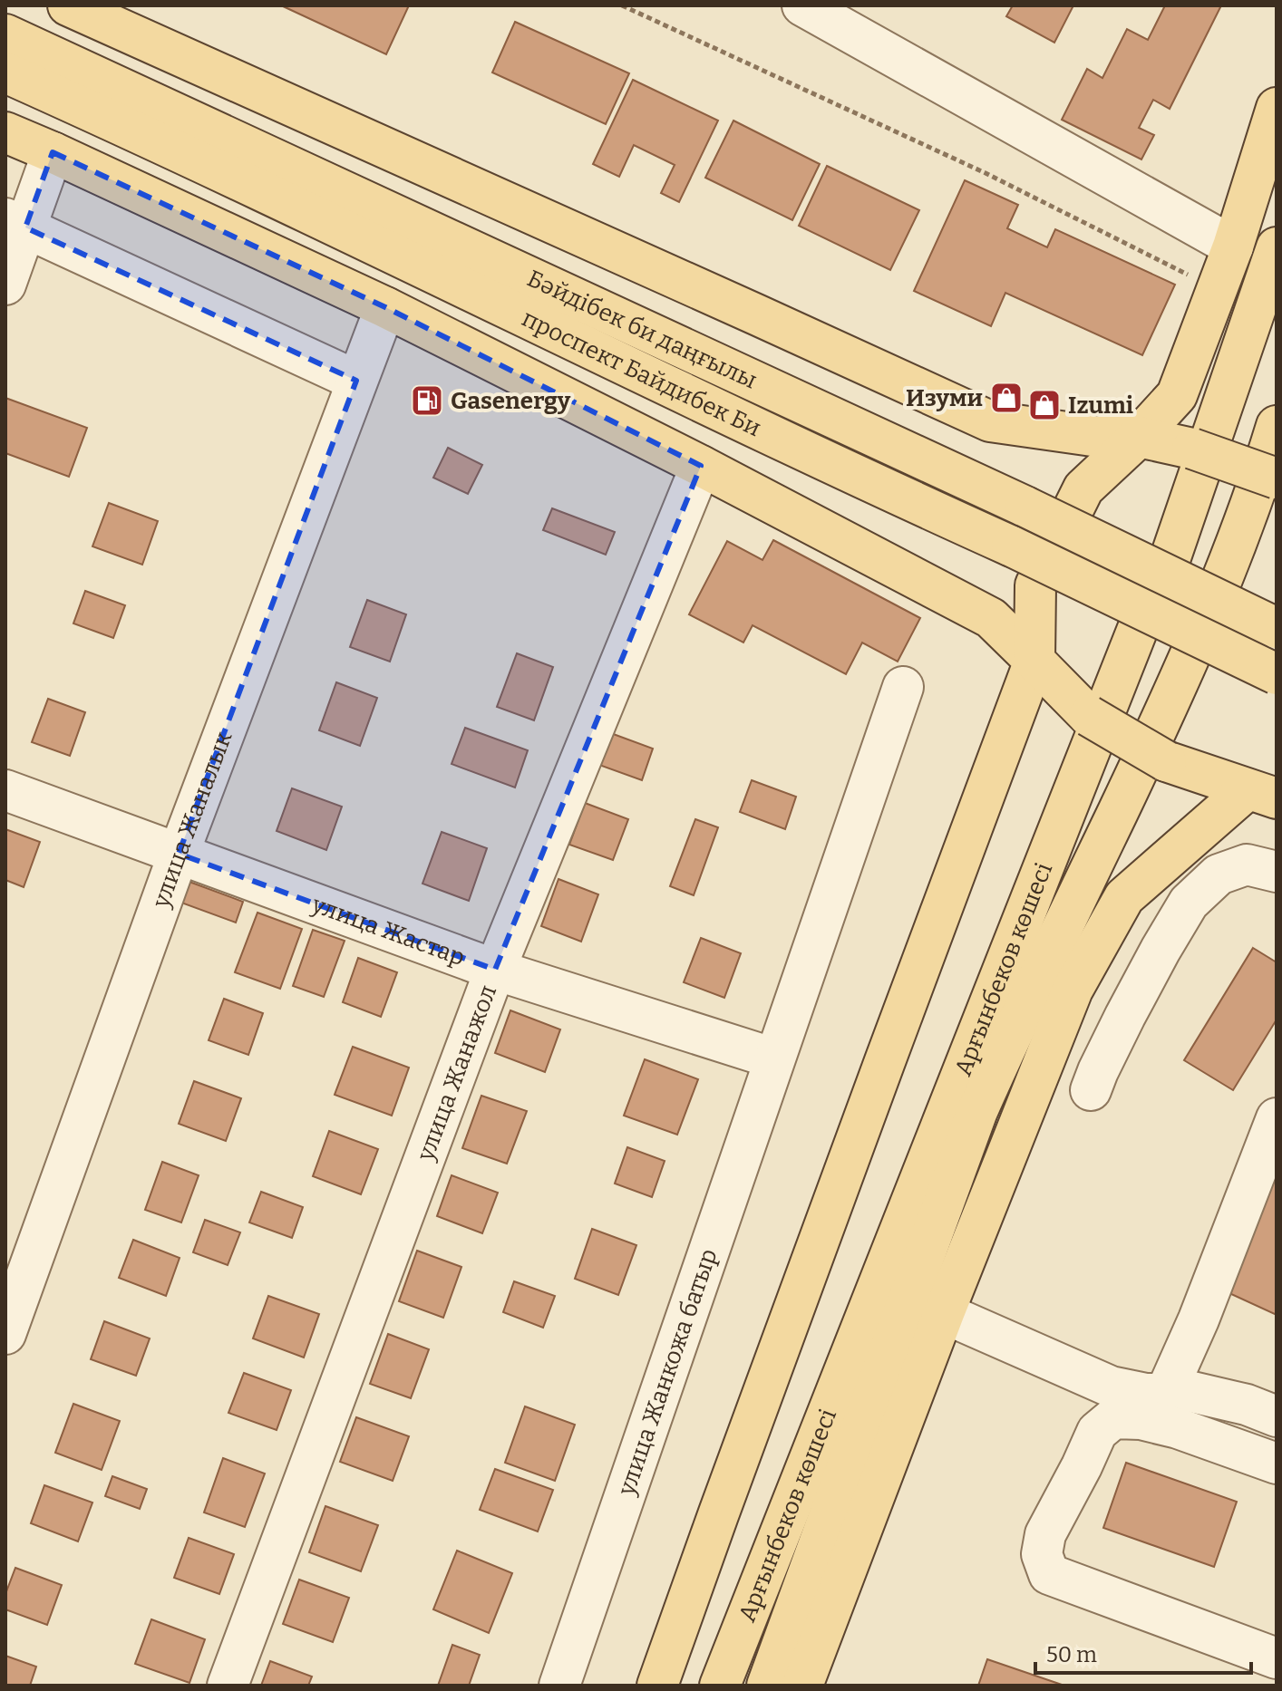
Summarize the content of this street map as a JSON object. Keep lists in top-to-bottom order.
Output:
{
  "streets": {
    "main road": ["Бәйдібек би даңғылы", "проспект Байдибек Би", "Арғынбеков көшесі"],
    "street": [
      "улица Жаналык",
      "улица Жастар",
      "улица Жанажол",
      "улица Жанкожа батыр"
    ]
  },
  "crossings": [
    ["улица Жаналык", "улица Жастар"],
    ["улица Жастар", "улица Жанажол"],
    ["улица Жастар", "улица Жанкожа батыр"]
  ],
  "places": {
    "shop": ["Изуми", "Izumi"],
    "fuel station": ["Gasenergy"]
  },
  "scale_bar": "50 m"
}
